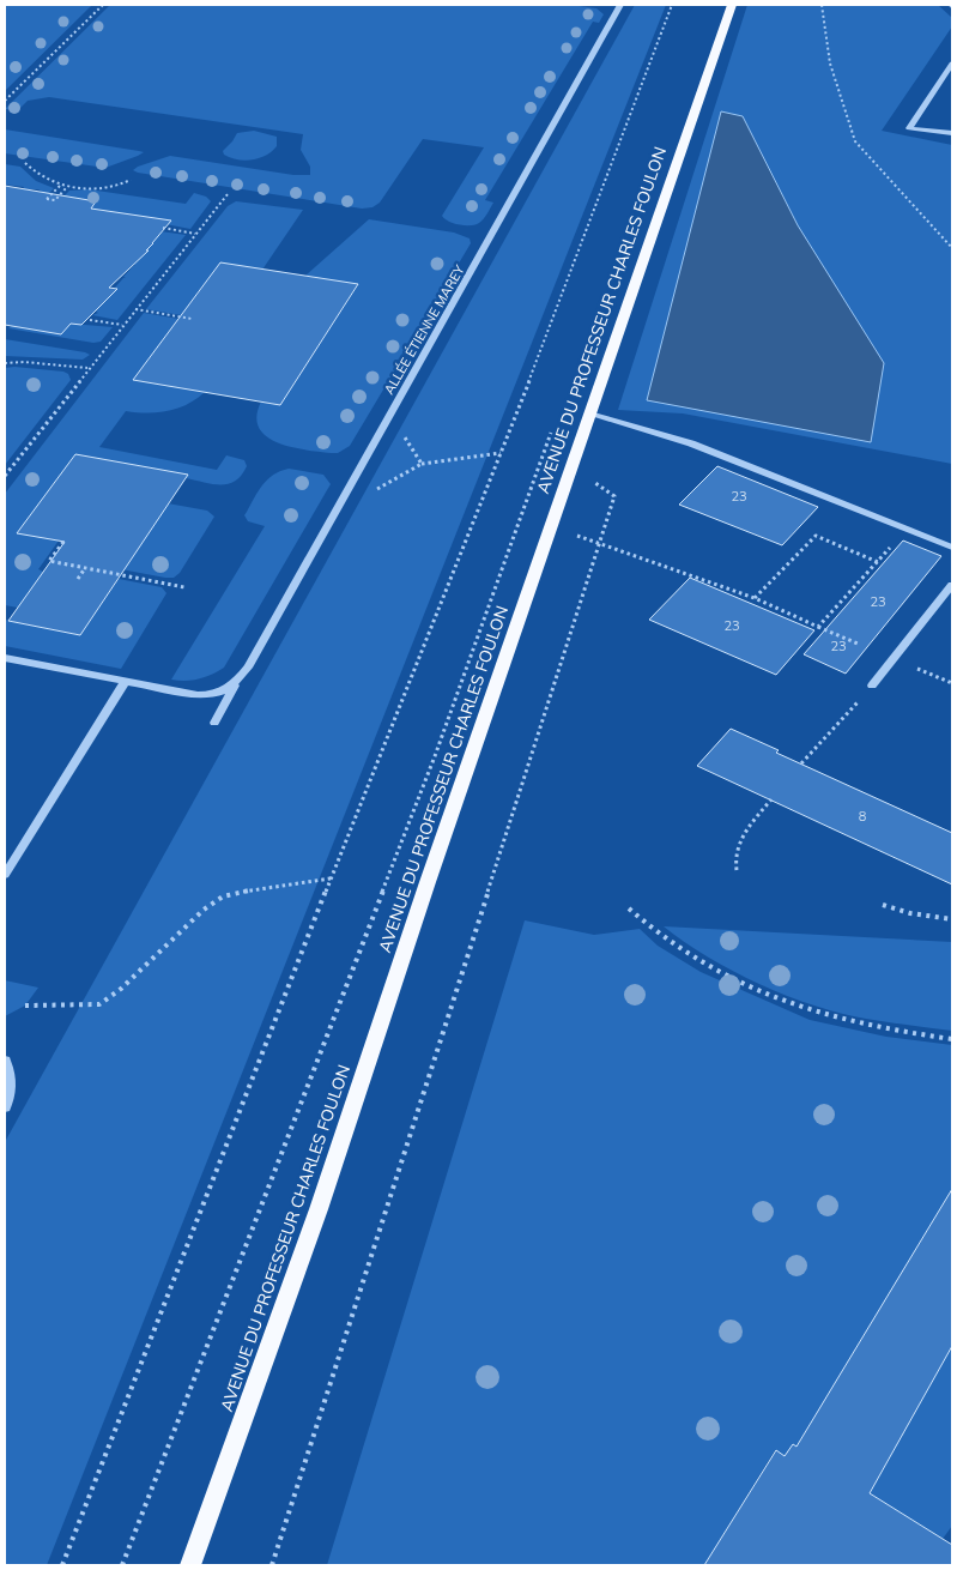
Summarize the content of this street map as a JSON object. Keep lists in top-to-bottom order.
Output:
{
  "streets": {
    "main road": ["AVENUE DU PROFESSEUR CHARLES FOULON"],
    "street": ["ALLÉE ÉTIENNE MAREY"]
  },
  "house_numbers": [
    "23",
    "23",
    "23",
    "23",
    "8"
  ]
}
